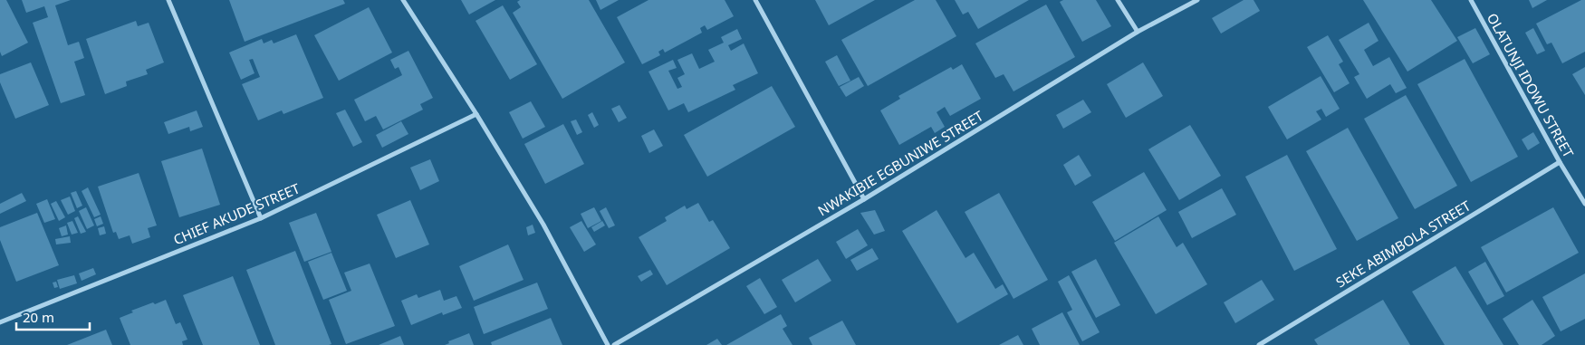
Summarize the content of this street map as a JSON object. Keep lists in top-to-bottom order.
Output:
{
  "streets": {
    "street": [
      "OLATUNJI IDOWU STREET",
      "NWAKIBIE EGBUNIWE STREET",
      "CHIEF AKUDE STREET",
      "SEKE ABIMBOLA STREET"
    ]
  },
  "crossings": [
    ["OLATUNJI IDOWU STREET", "SEKE ABIMBOLA STREET"]
  ],
  "scale_bar": "20 m"
}
